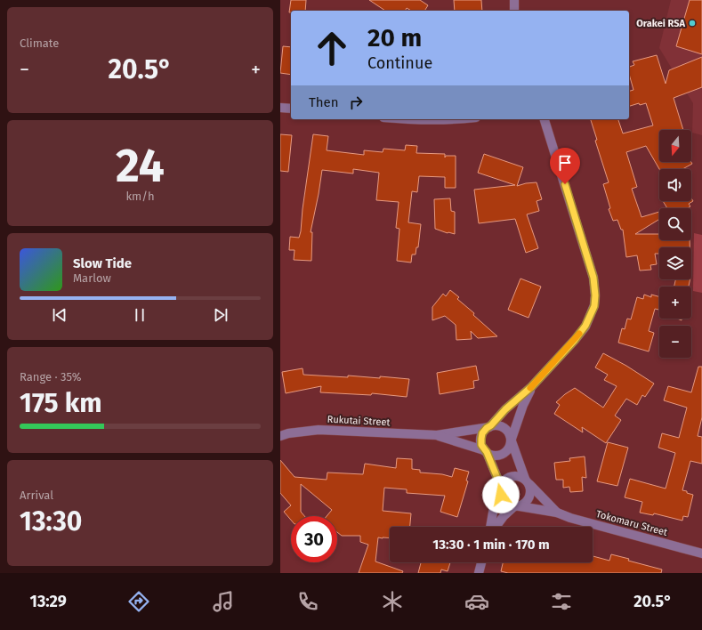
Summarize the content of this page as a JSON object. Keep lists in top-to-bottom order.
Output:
{
  "streets": {
    "street": ["Rukutai Street", "Tokomaru Street"]
  },
  "places": ["Orakei RSA"],
  "north": "bottom",
  "page": {
    "tile": [
      "Climate",
      ["24", "km/h"],
      ["Range · 35%", "175 km"],
      ["Arrival", "13:30"]
    ],
    "turn": ["20 m", "Continue"],
    "heat": ["−", "20.5°", "+"],
    "then": "Then",
    "map_buttons": ["+", "−"],
    "song": ["Slow Tide", "Marlow"],
    "limit": "30",
    "trip": "13:30 · 1 min · 170 m",
    "tabs": ["13:29", "20.5°"]
  }
}
